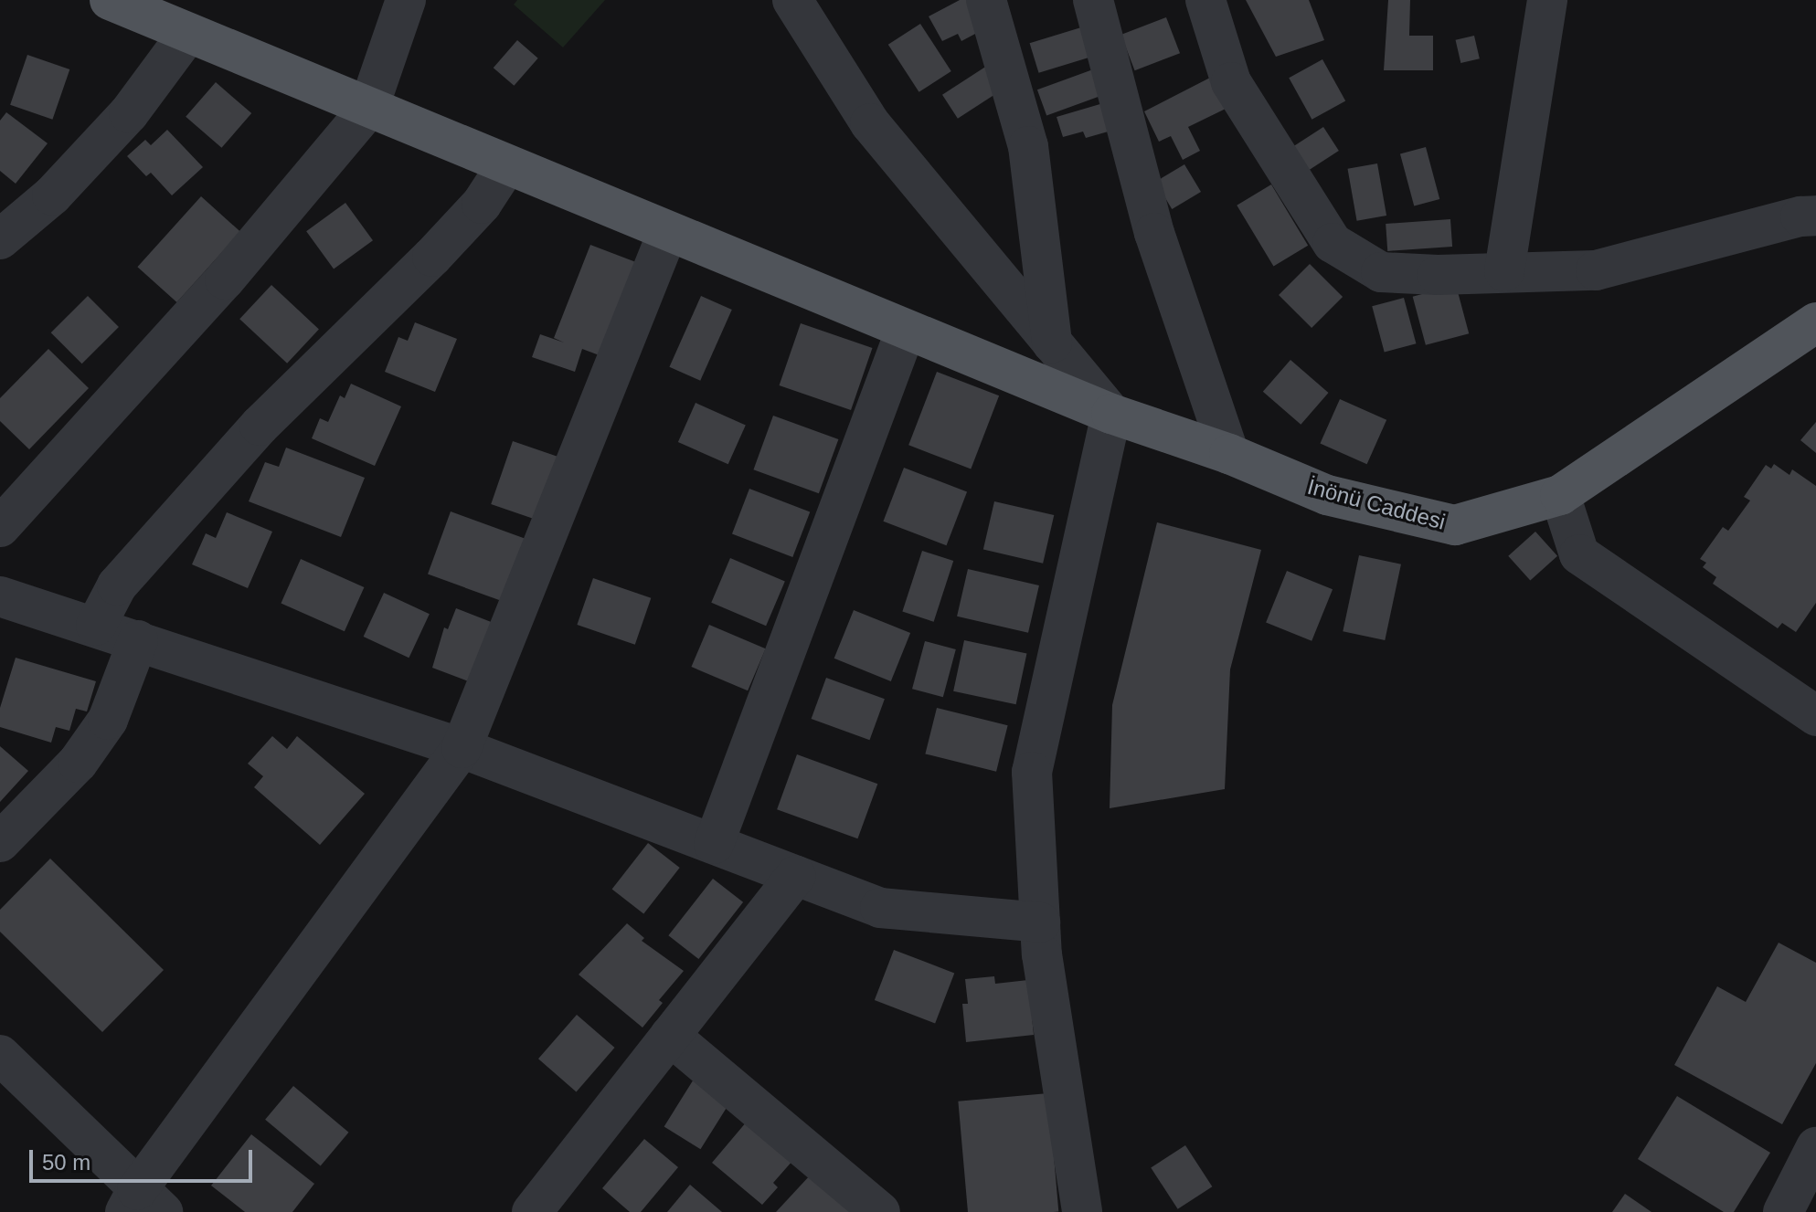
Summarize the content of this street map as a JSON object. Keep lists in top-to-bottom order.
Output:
{
  "streets": {
    "main road": ["İnönü Caddesi"]
  },
  "scale_bar": "50 m"
}
